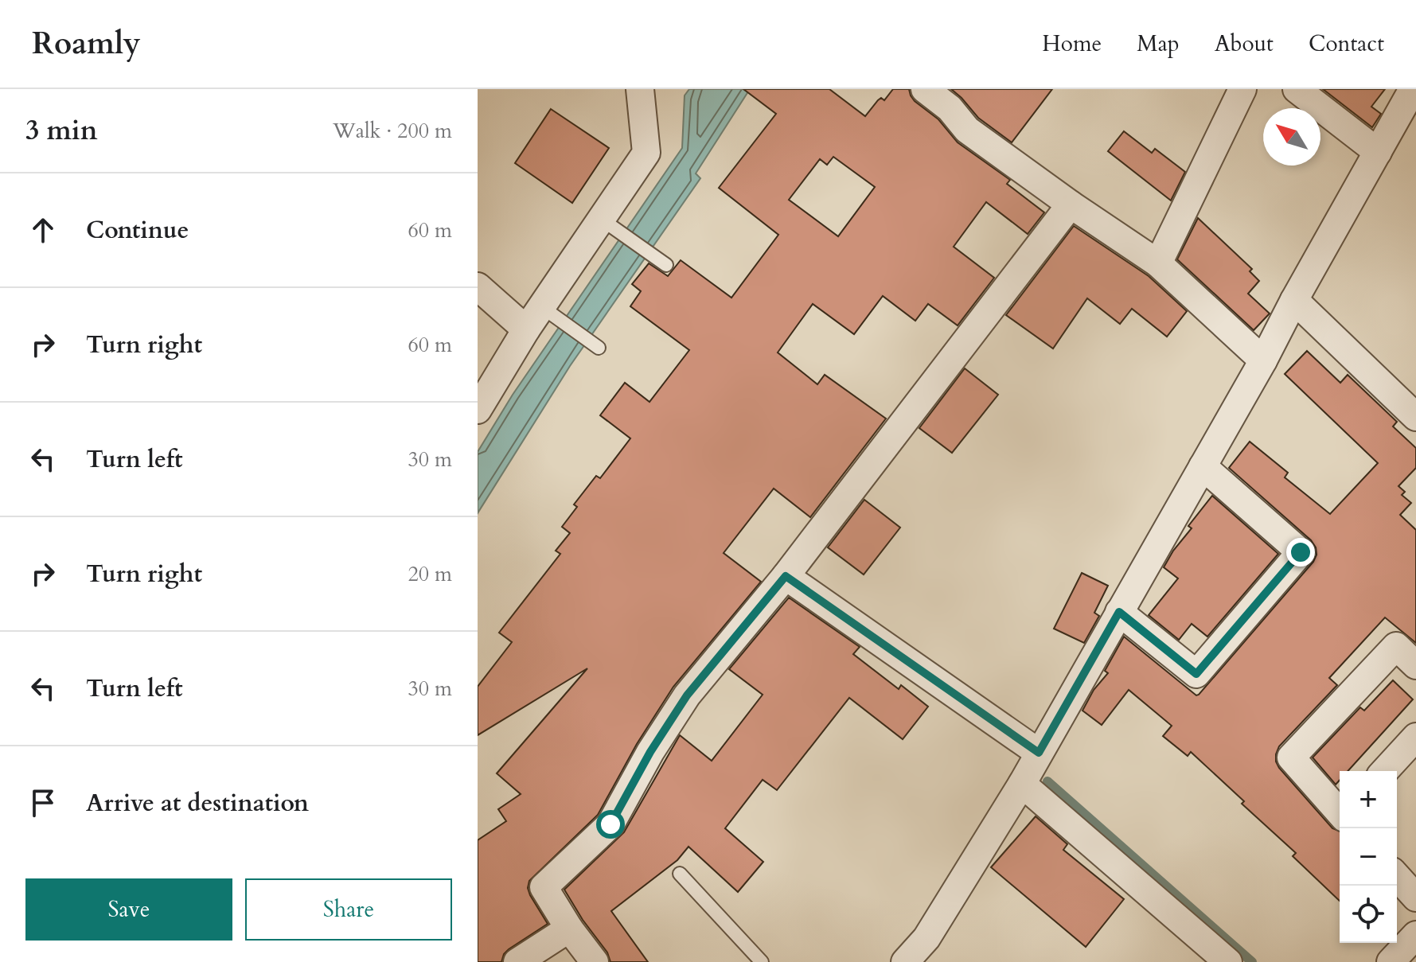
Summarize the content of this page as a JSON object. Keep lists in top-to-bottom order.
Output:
{
  "north": "top left",
  "page": {
    "header": "Roamly",
    "nav": [
      "Home",
      "Map",
      "About",
      "Contact"
    ],
    "heading": ["3 min", "Walk · 200 m"],
    "list": [
      ["Continue", "60 m"],
      ["Turn right", "60 m"],
      ["Turn left", "30 m"],
      ["Turn right", "20 m"],
      ["Turn left", "30 m"],
      "Arrive at destination"
    ],
    "map_buttons": ["+", "−"],
    "buttons": ["Save", "Share"]
  }
}
